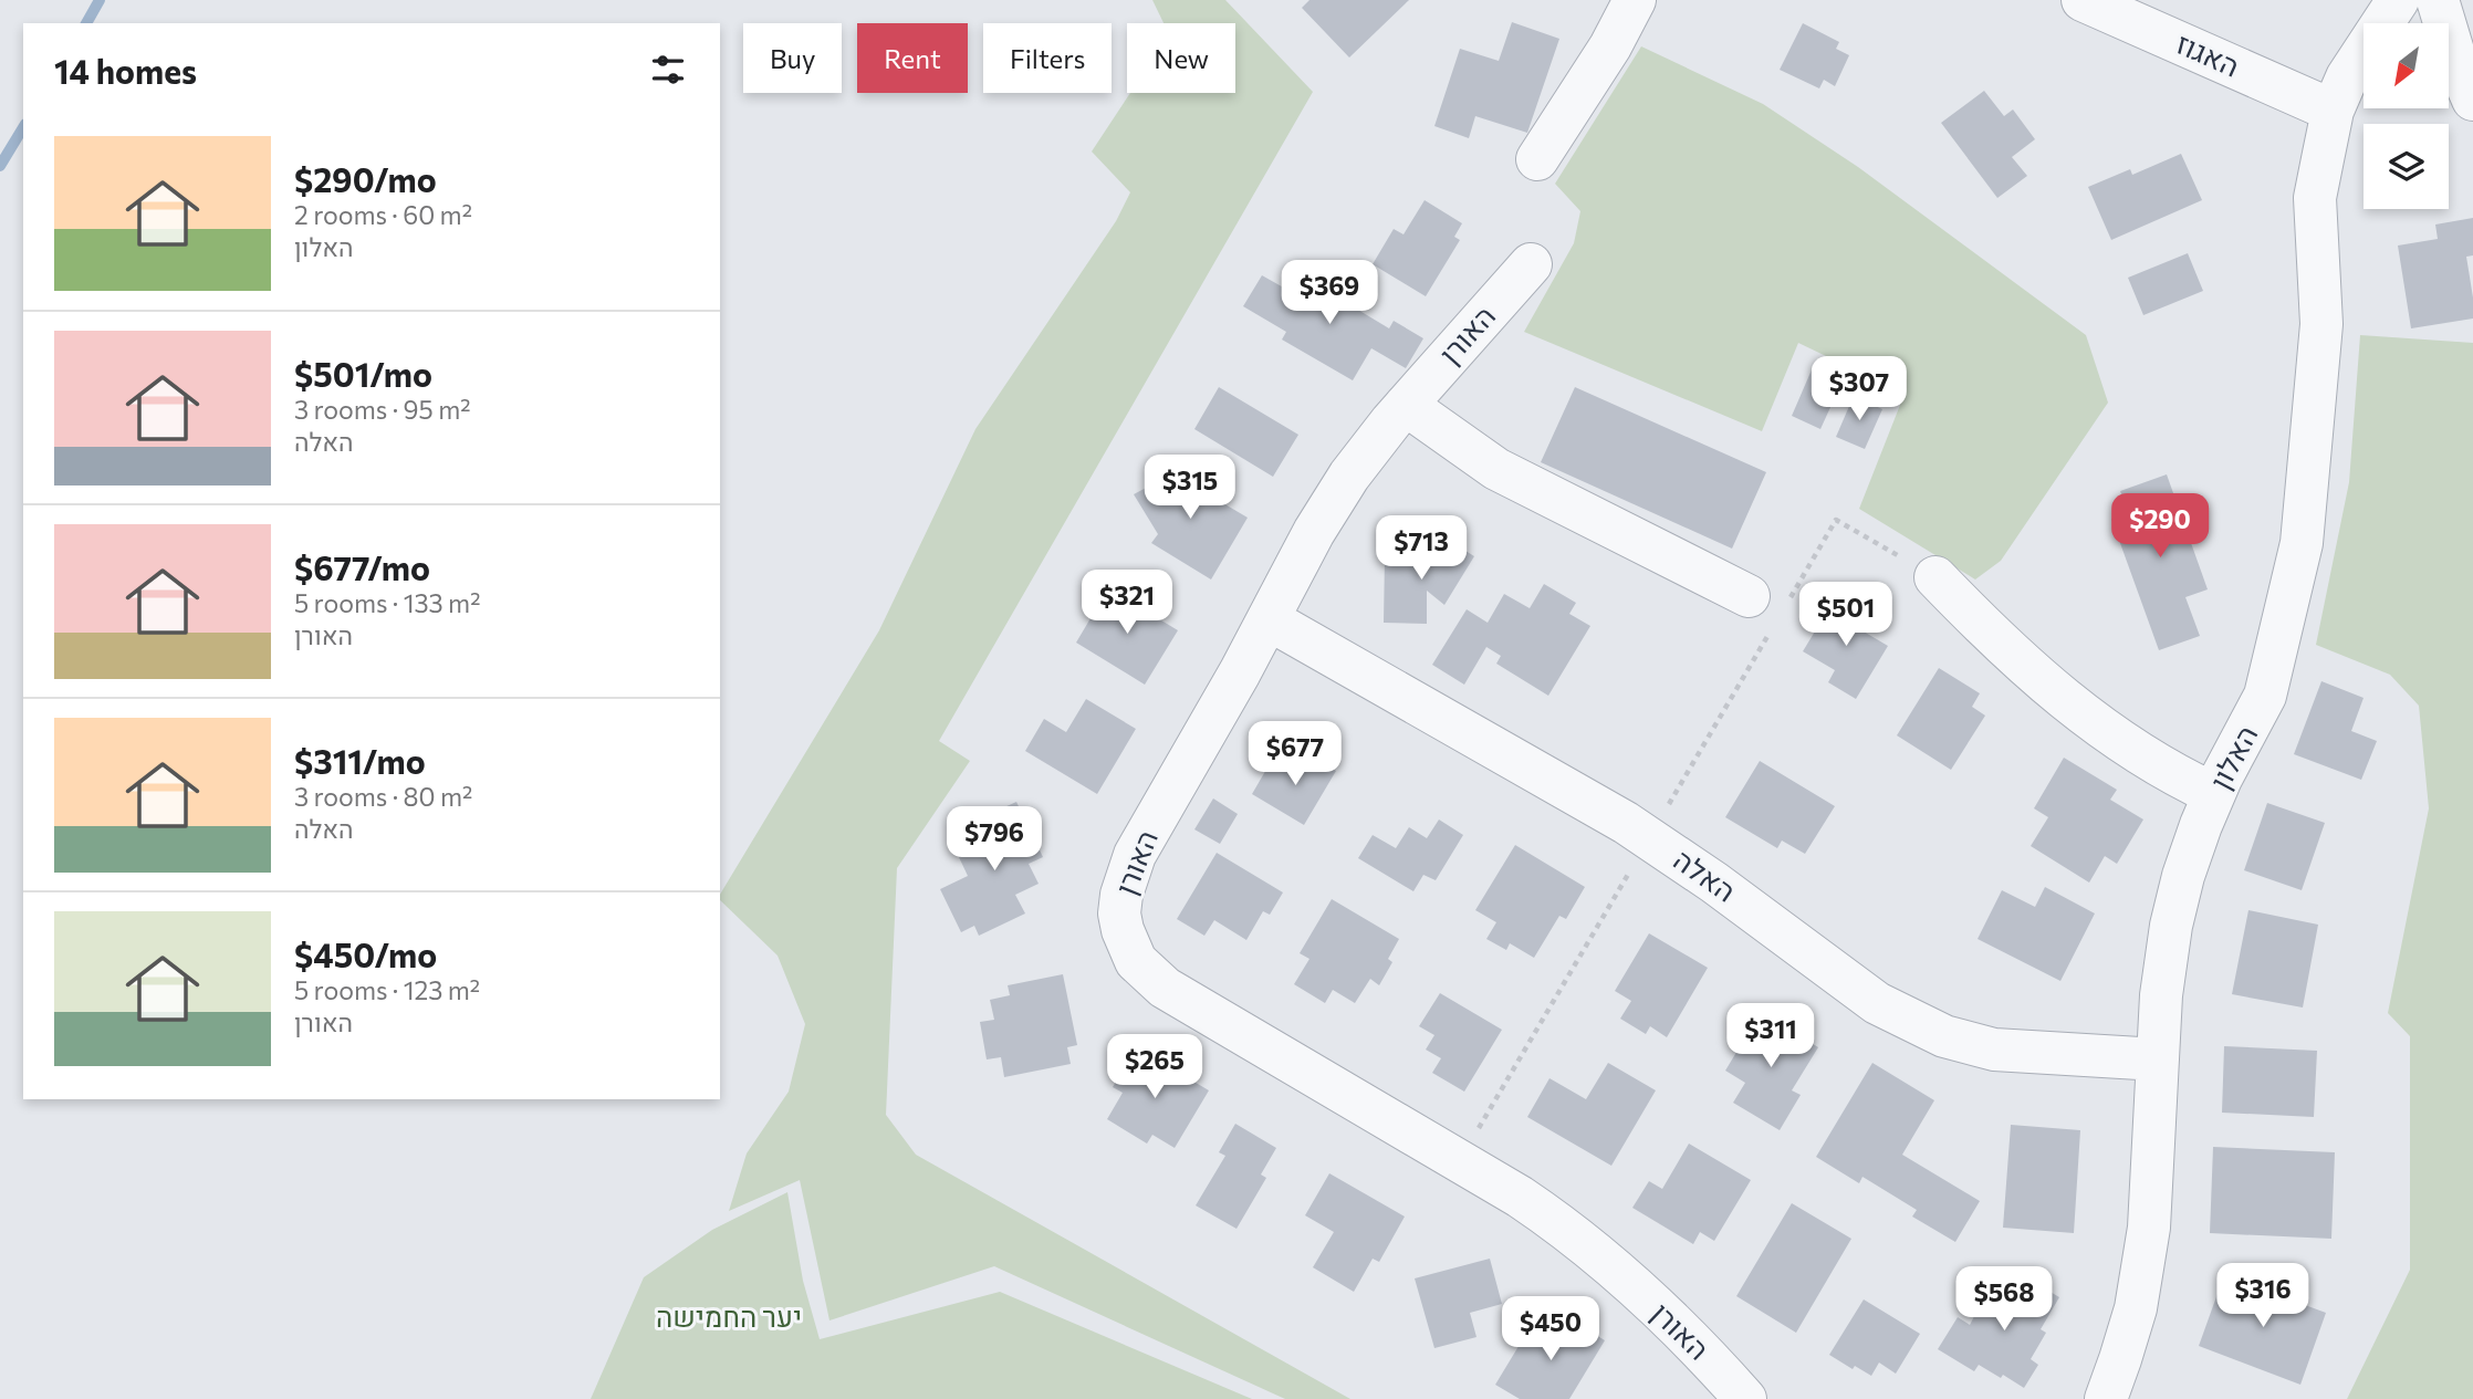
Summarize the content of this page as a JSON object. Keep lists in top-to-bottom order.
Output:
{
  "streets": {
    "street": [
      "האגוז",
      "האורן",
      "האלון",
      "האלה"
    ]
  },
  "crossings": [
    ["האגוז", "האלון"],
    ["האורן", "האלה"],
    ["האלון", "האלה"]
  ],
  "parks": ["יער החמישה"],
  "north": "bottom left",
  "page": {
    "chip": [
      "Buy",
      "Rent",
      "Filters",
      "New"
    ],
    "heading": "14 homes",
    "list": [
      {
        "name": "$290/mo",
        "note": "2 rooms · 60 m² · האלון"
      },
      {
        "name": "$501/mo",
        "note": "3 rooms · 95 m² · האלה"
      },
      {
        "name": "$677/mo",
        "note": "5 rooms · 133 m² · האורן"
      },
      {
        "name": "$311/mo",
        "note": "3 rooms · 80 m² · האלה"
      },
      {
        "name": "$450/mo",
        "note": "5 rooms · 123 m² · האורן"
      }
    ],
    "price": [
      "$369",
      "$307",
      "$315",
      "$290",
      "$713",
      "$321",
      "$501",
      "$677",
      "$796",
      "$311",
      "$265",
      "$316",
      "$568",
      "$450"
    ]
  }
}
